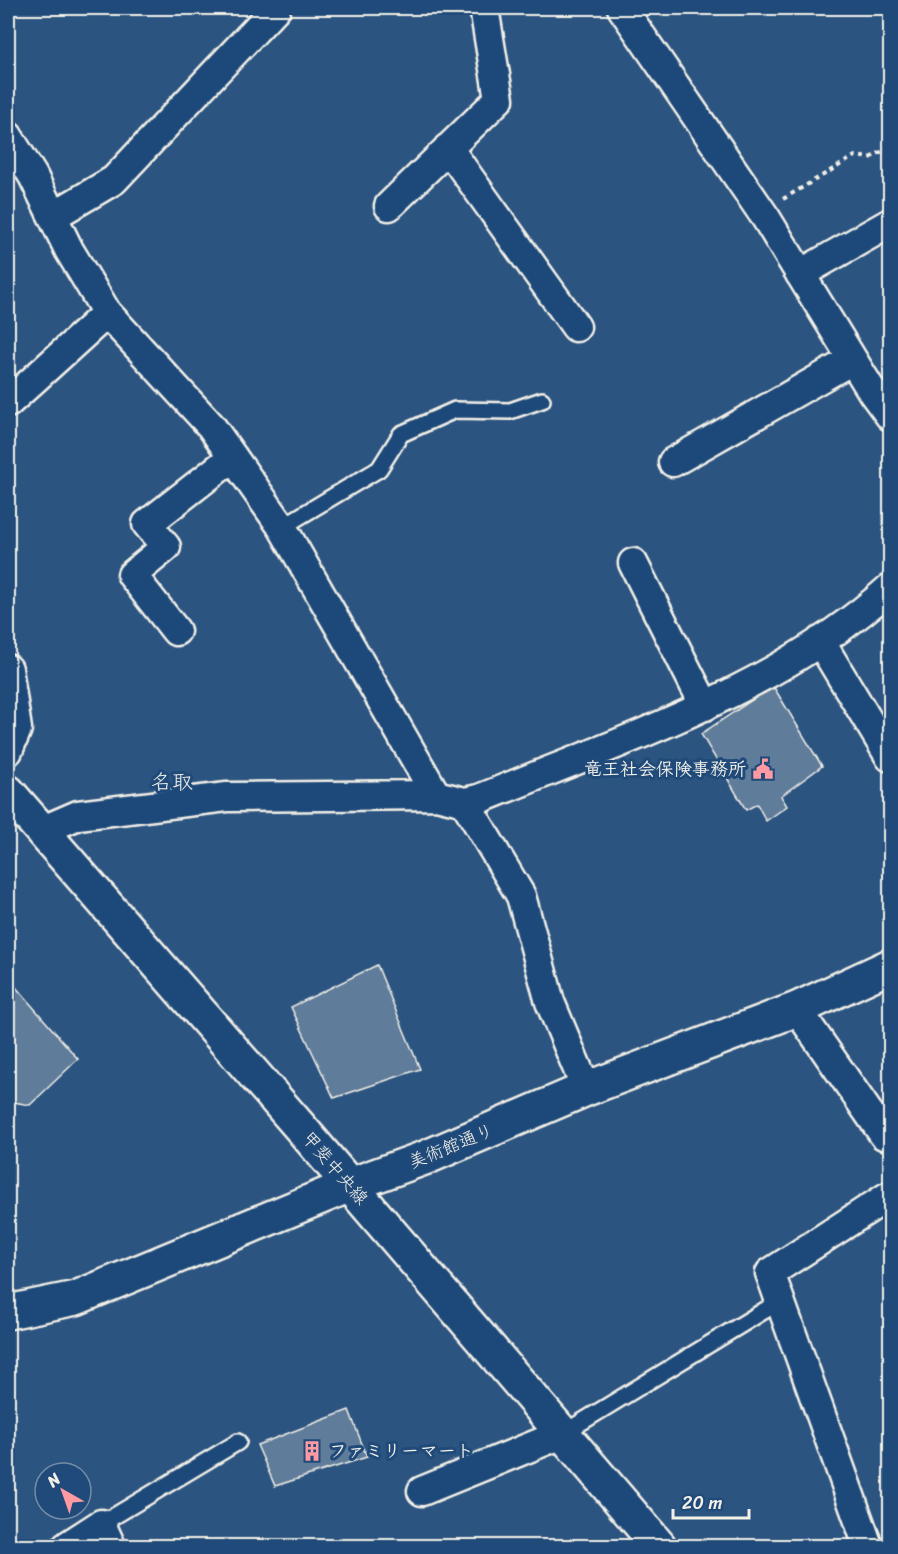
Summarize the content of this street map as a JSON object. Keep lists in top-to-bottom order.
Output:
{
  "streets": {
    "main road": ["美術館通り", "甲斐中央線"]
  },
  "crossings": [
    ["美術館通り", "甲斐中央線"]
  ],
  "districts": ["名取"],
  "places": {
    "public building": ["竜王社会保険事務所"],
    "building": ["ファミリーマート"]
  },
  "scale_bar": "20 m",
  "north": "top left"
}
